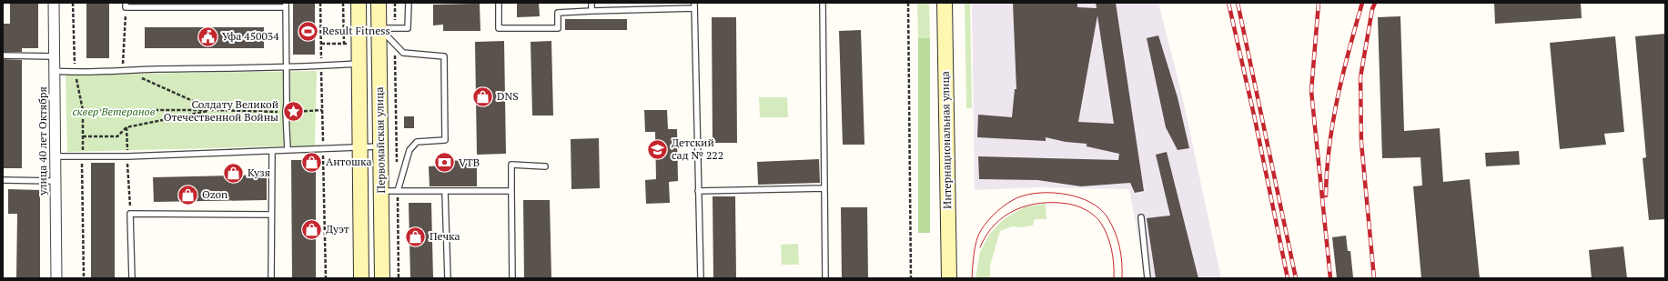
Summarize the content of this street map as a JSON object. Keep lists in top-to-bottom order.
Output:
{
  "streets": {
    "main road": ["Первомайская улица", "Интернациональная улица"],
    "street": ["улица 40 лет Октября"]
  },
  "parks": ["сквер Ветеранов"],
  "places": {
    "sports": ["Result Fitness"],
    "public building": ["Уфа 450034"],
    "shop": [
      "DNS",
      "Антошка",
      "Кузя",
      "Ozon",
      "Дуэт",
      "Печка"
    ],
    "place": ["Солдату Великой Отечественной Войны"],
    "school or university": ["Детский сад № 222"],
    "bank": ["VTB"]
  }
}
